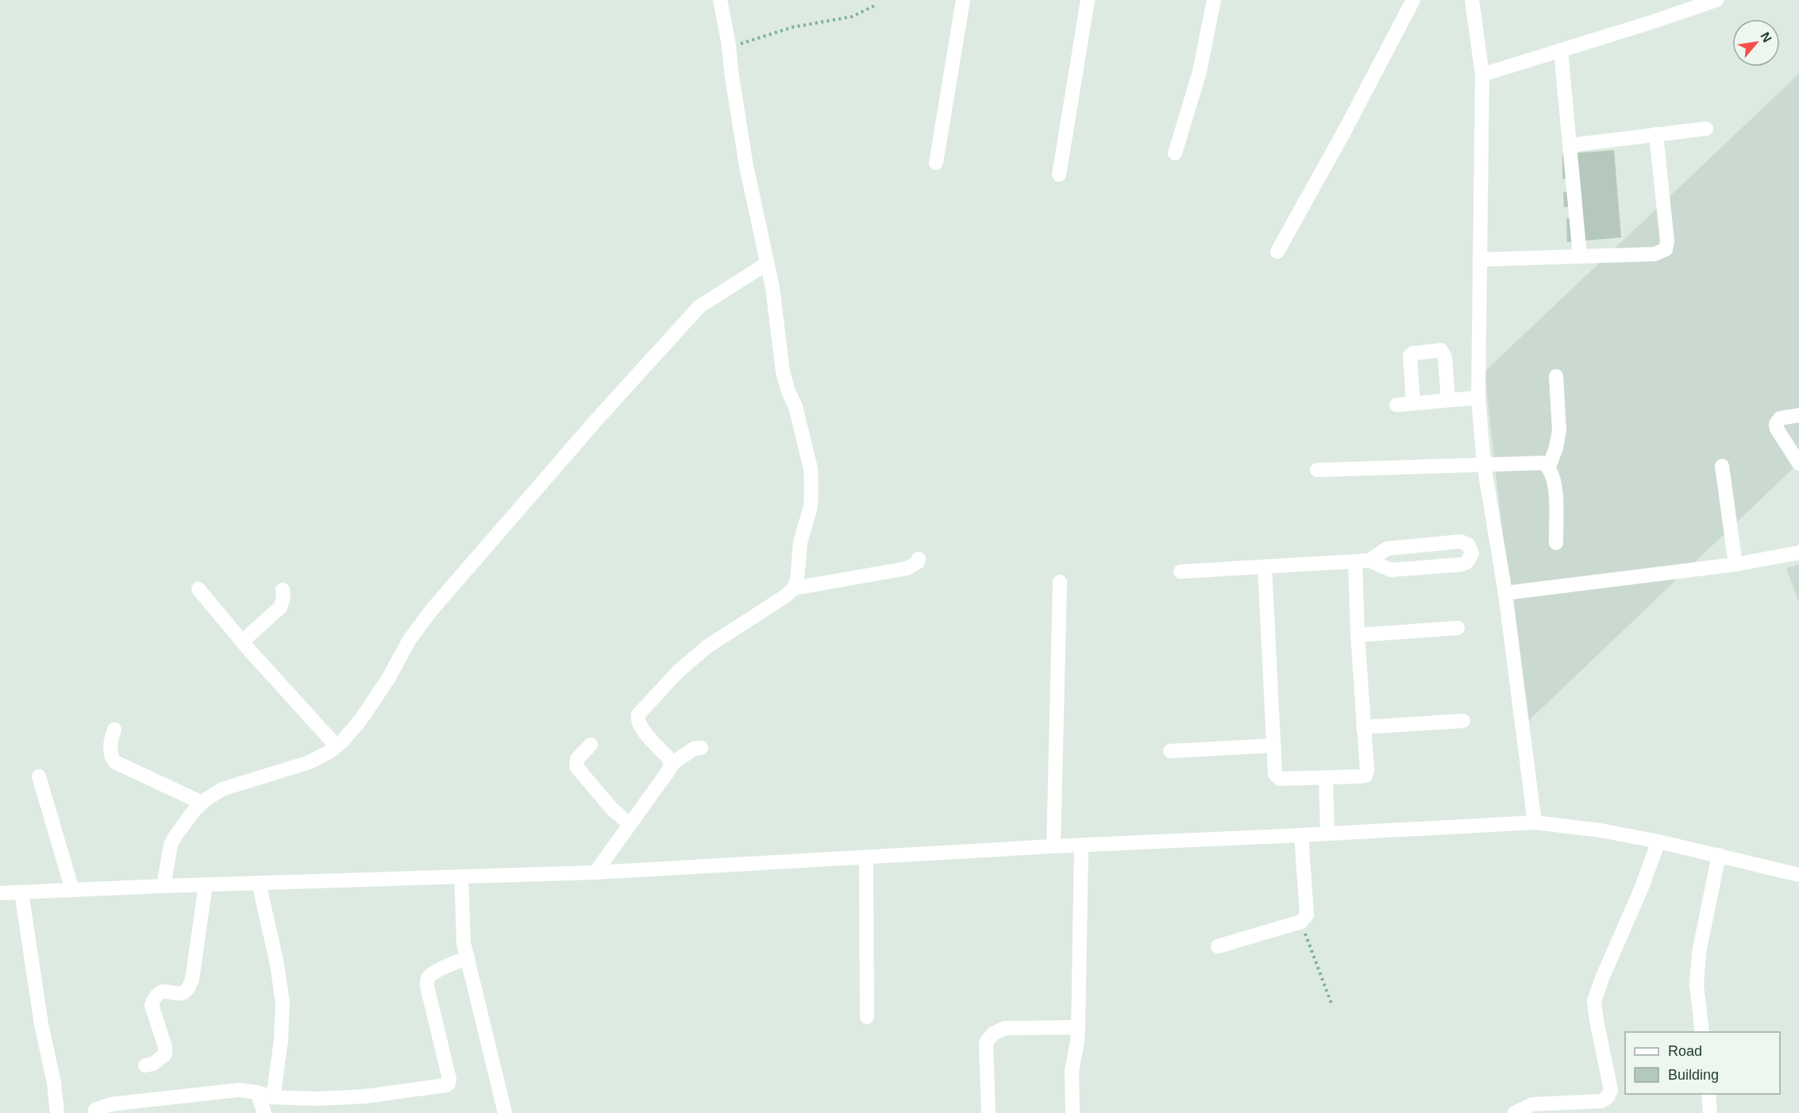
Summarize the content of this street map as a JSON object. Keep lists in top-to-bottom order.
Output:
{
  "legend": ["Road", "Building"],
  "north": "top right"
}
